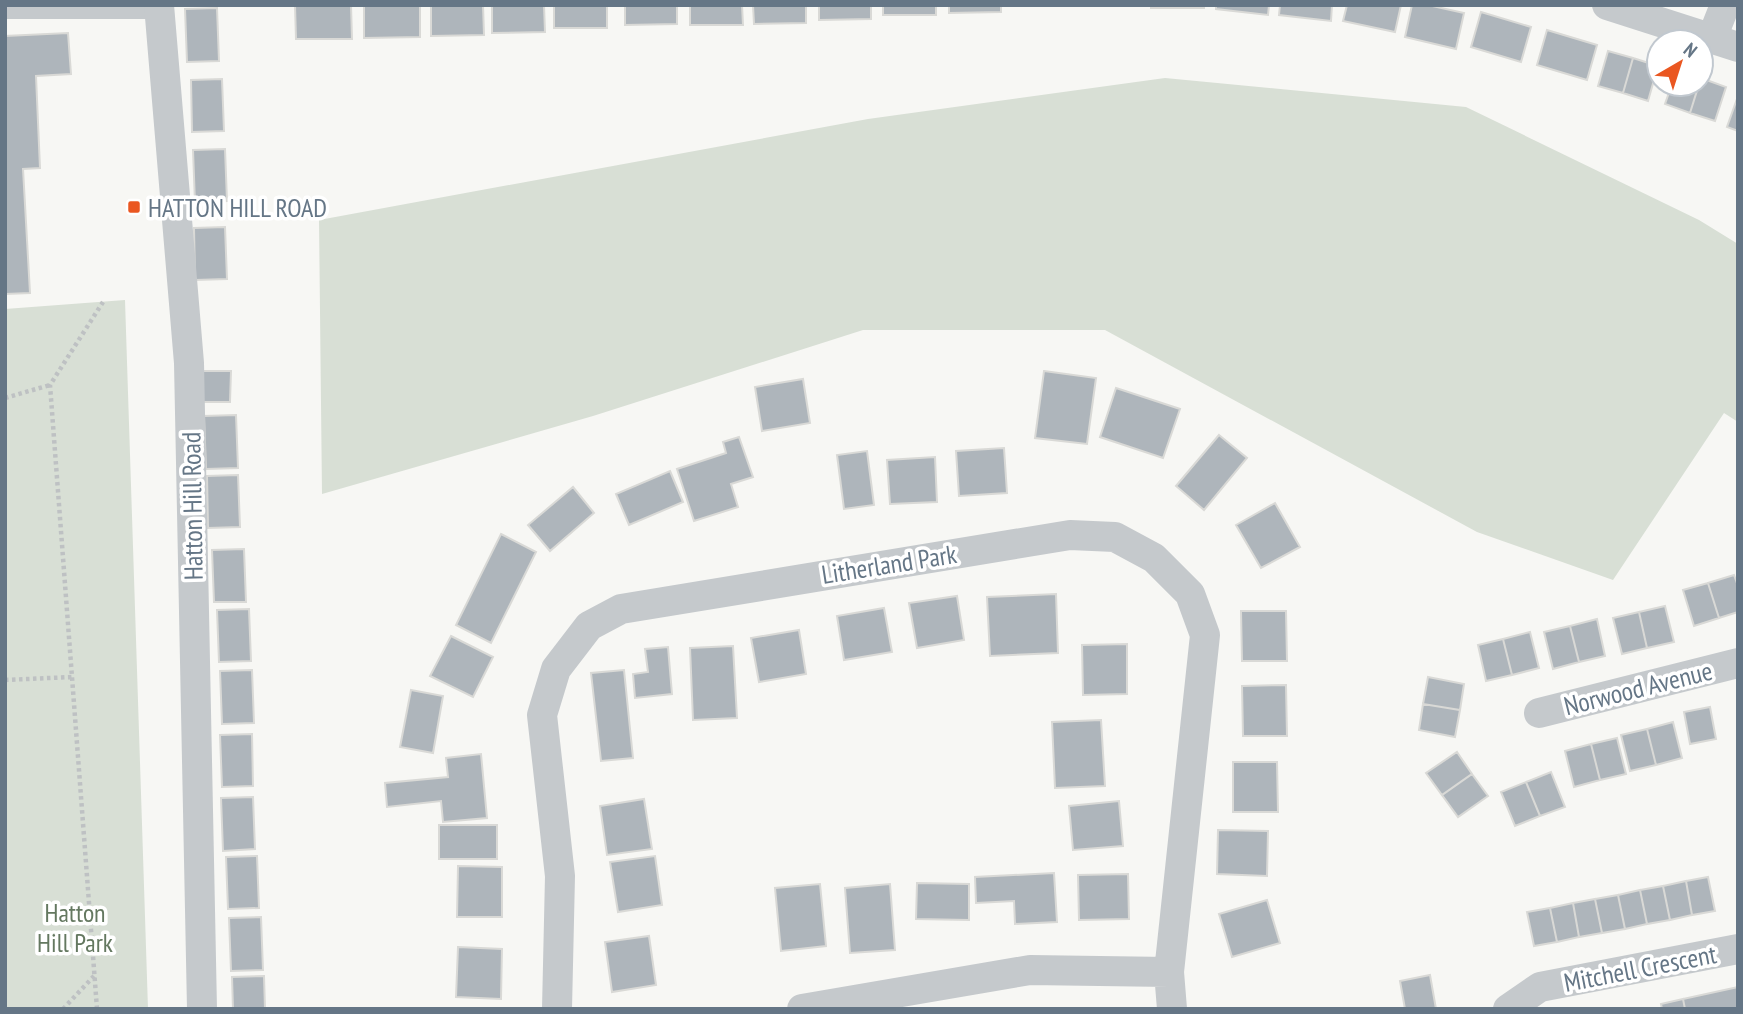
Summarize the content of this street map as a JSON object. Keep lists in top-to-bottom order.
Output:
{
  "streets": {
    "street": [
      "Hatton Hill Road",
      "Litherland Park",
      "Norwood Avenue",
      "Mitchell Crescent"
    ]
  },
  "parks": ["Hatton Hill Park"],
  "places": {
    "transit": ["HATTON HILL ROAD"]
  },
  "north": "top right"
}
